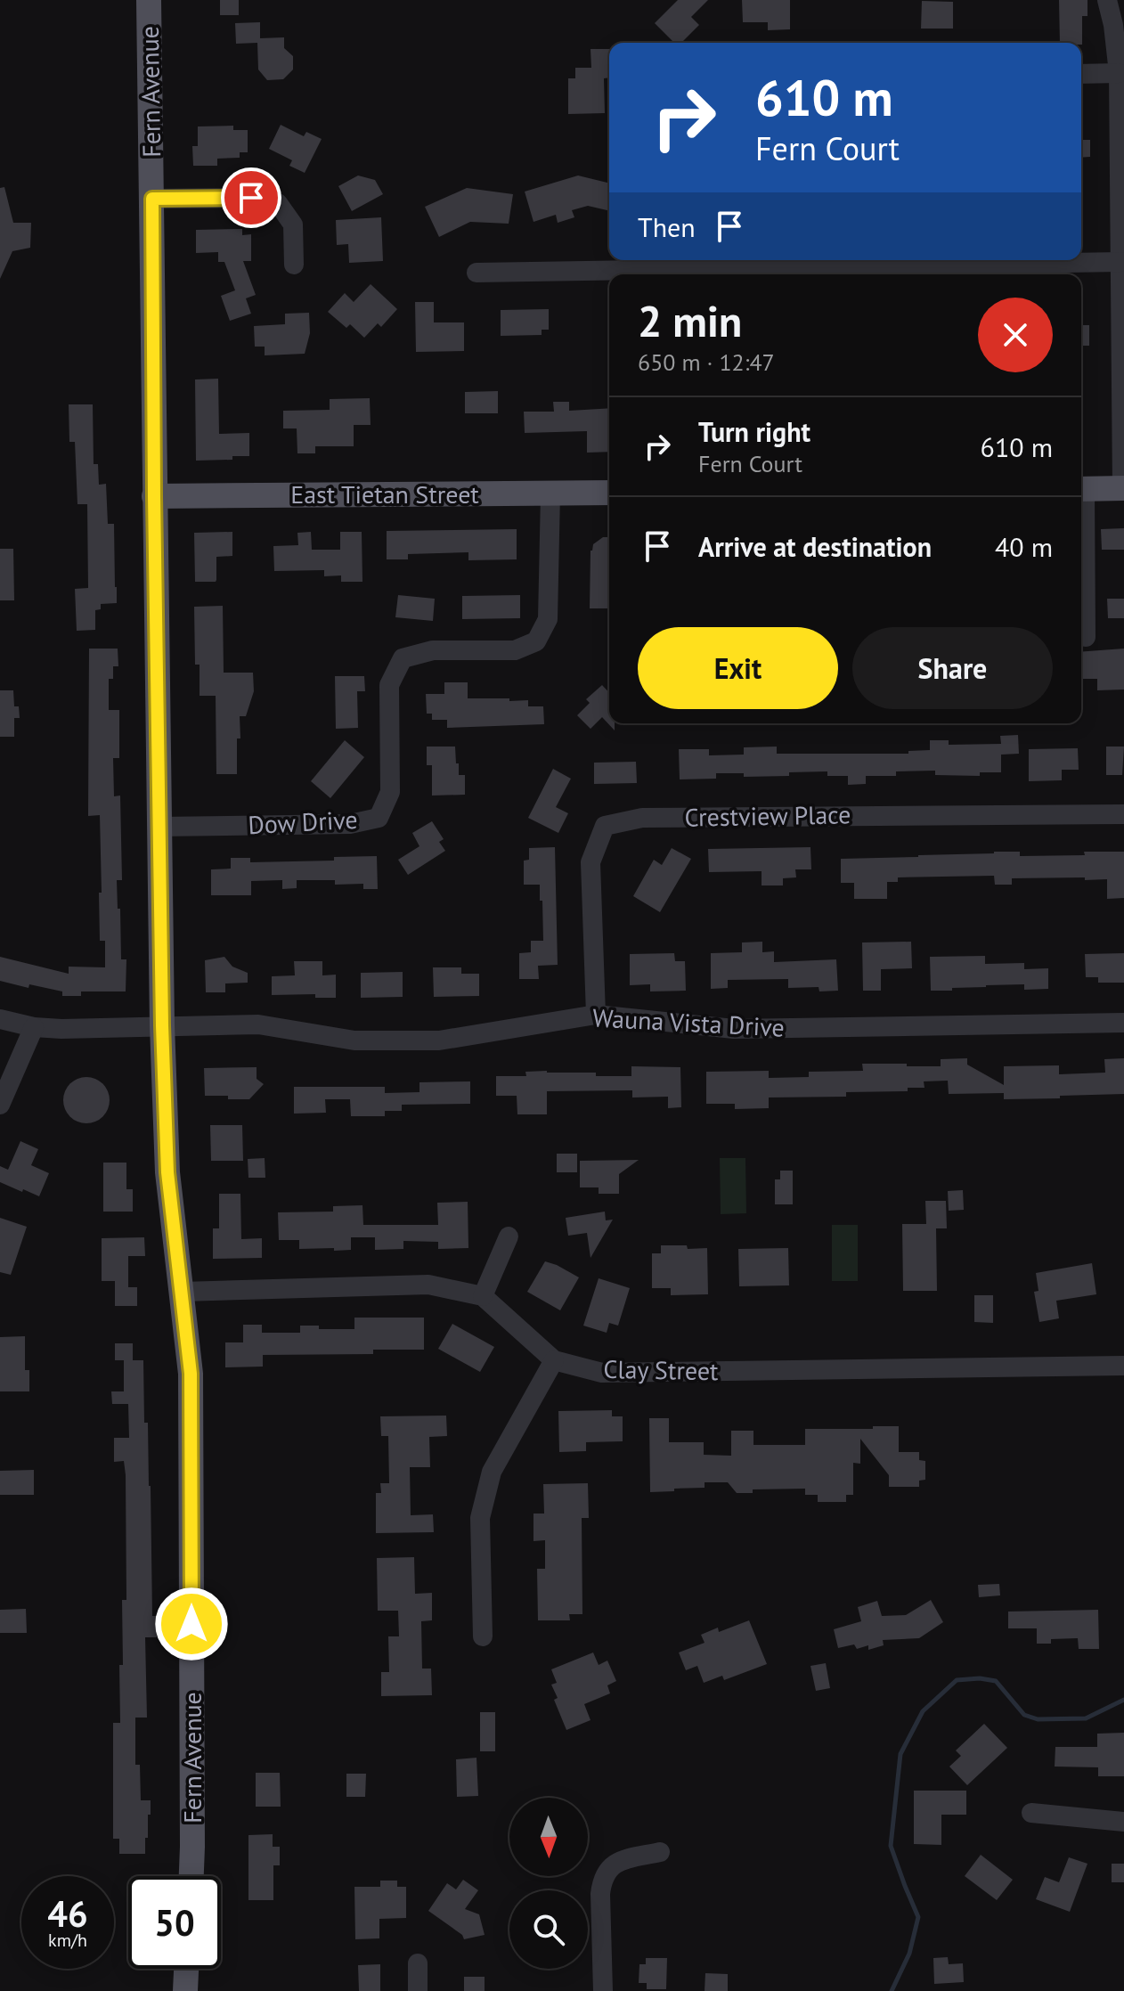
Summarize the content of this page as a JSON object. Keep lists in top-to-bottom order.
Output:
{
  "streets": {
    "main road": ["Fern Avenue", "East Tietan Street"],
    "street": [
      "Crestview Place",
      "Dow Drive",
      "Wauna Vista Drive",
      "Clay Street"
    ]
  },
  "crossings": [
    ["Fern Avenue", "East Tietan Street"],
    ["Fern Avenue", "Dow Drive"],
    ["Fern Avenue", "Wauna Vista Drive"],
    ["Fern Avenue", "Clay Street"],
    ["East Tietan Street", "Dow Drive"],
    ["Crestview Place", "Wauna Vista Drive"]
  ],
  "north": "bottom",
  "page": {
    "turn": ["610 m", "Fern Court"],
    "then": "Then",
    "heading": ["2 min", "650 m · 12:47"],
    "list": [
      {
        "name": "Turn right",
        "note": "Fern Court",
        "value": "610 m"
      },
      {
        "name": "Arrive at destination",
        "value": "40 m"
      }
    ],
    "buttons": ["Exit", "Share"],
    "speed": "46 km/h",
    "limit": "50"
  }
}
